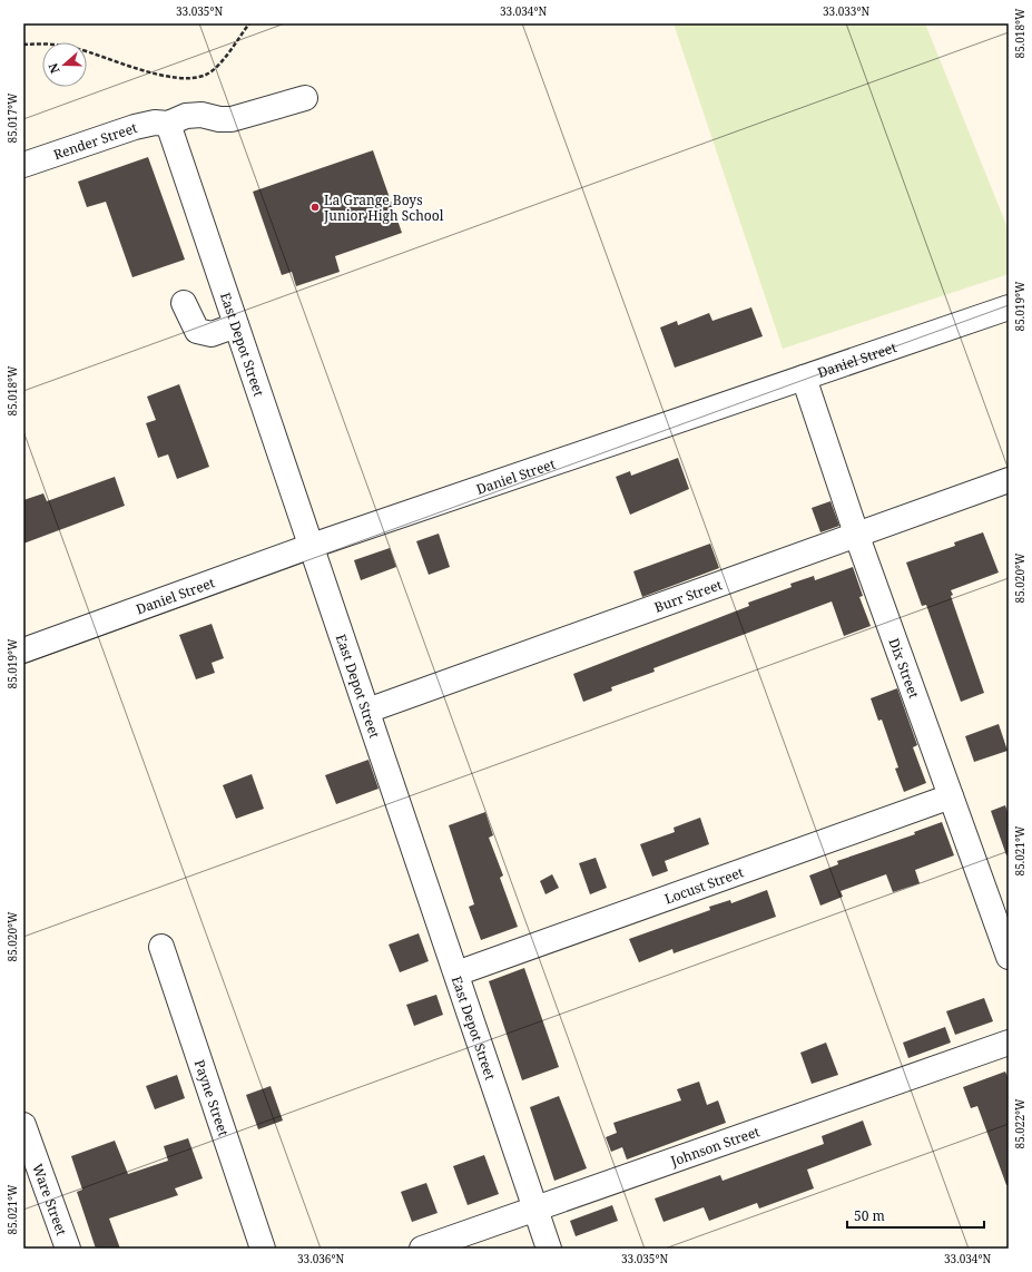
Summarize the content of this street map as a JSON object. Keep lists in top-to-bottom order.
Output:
{
  "streets": {
    "street": [
      "Render Street",
      "East Depot Street",
      "Daniel Street",
      "Burr Street",
      "Dix Street",
      "Locust Street",
      "Payne Street",
      "Johnson Street",
      "Ware Street"
    ]
  },
  "crossings": [
    ["Render Street", "East Depot Street"],
    ["East Depot Street", "Daniel Street"],
    ["East Depot Street", "Burr Street"],
    ["East Depot Street", "Locust Street"],
    ["East Depot Street", "Johnson Street"],
    ["Daniel Street", "Dix Street"],
    ["Burr Street", "Dix Street"],
    ["Dix Street", "Locust Street"]
  ],
  "places": ["La Grange Boys Junior High School"],
  "scale_bar": "50 m",
  "north": "left",
  "coordinates": [
    "33.035°N",
    "33.034°N",
    "33.033°N",
    "85.018°W",
    "85.017°W",
    "85.019°W",
    "85.020°W",
    "85.021°W",
    "85.022°W",
    "33.036°N"
  ]
}
